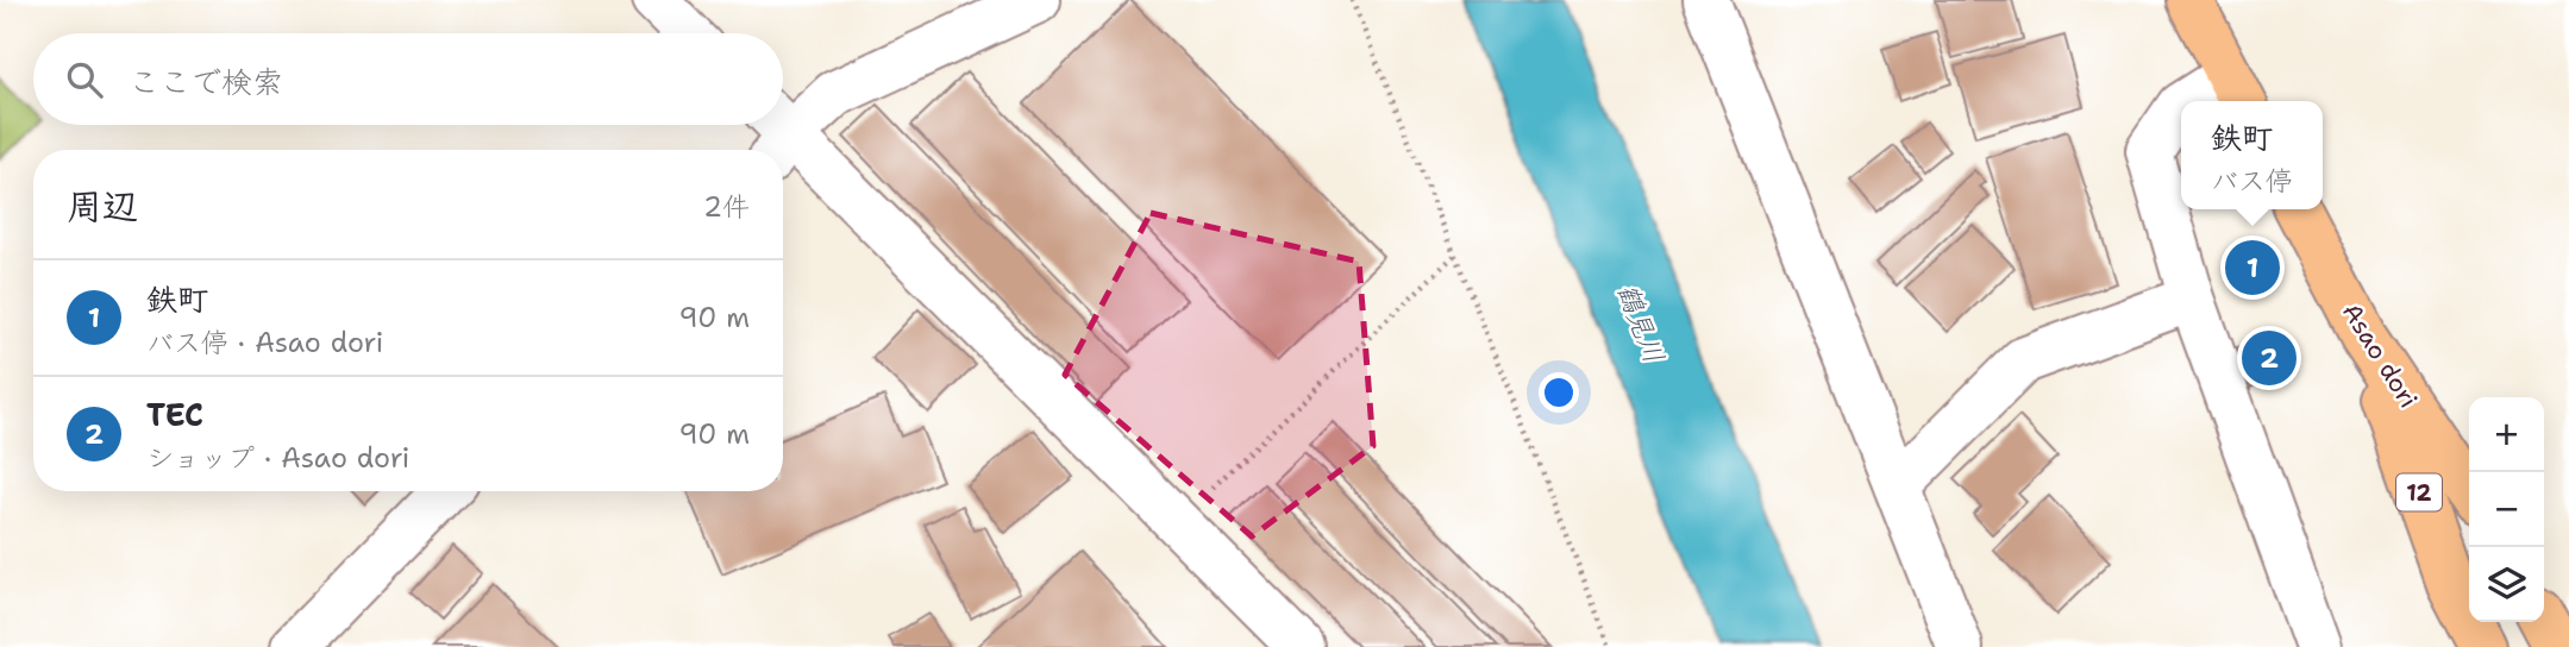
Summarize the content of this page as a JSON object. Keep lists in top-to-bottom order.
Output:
{
  "streets": {
    "main road": ["Asao dori", "12"]
  },
  "crossings": [
    ["Asao dori", "12"]
  ],
  "water": ["鶴見川"],
  "page": {
    "search": "ここで検索",
    "popup": ["鉄町", "バス停"],
    "heading": ["周辺", "2件"],
    "pins": ["1", "2"],
    "list": [
      {
        "mark": "1",
        "name": "鉄町",
        "note": "バス停 · Asao dori",
        "value": "90 m"
      },
      {
        "mark": "2",
        "name": "TEC",
        "note": "ショップ · Asao dori",
        "value": "90 m"
      }
    ],
    "map_buttons": ["+", "−"]
  }
}
